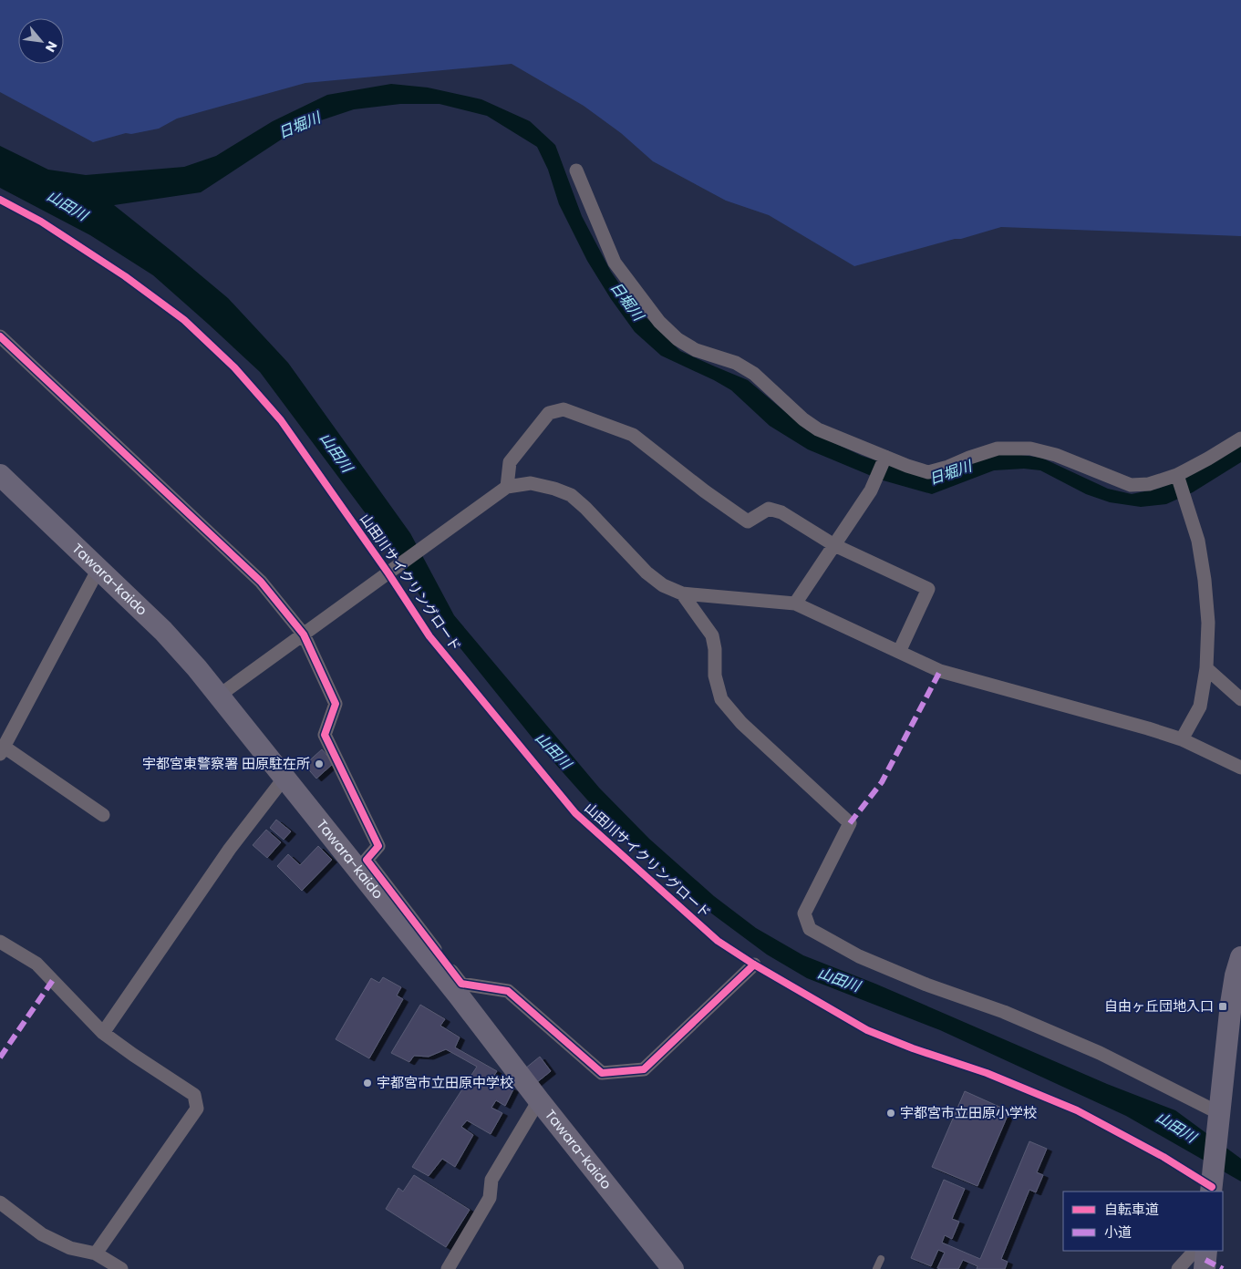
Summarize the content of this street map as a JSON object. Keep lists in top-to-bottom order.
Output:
{
  "streets": {
    "main road": ["Tawara-kaido"],
    "cycle path": ["山田川サイクリングロード"]
  },
  "water": ["日堀川", "山田川"],
  "places": {
    "other": ["宇都宮東警察署 田原駐在所", "宇都宮市立田原中学校", "宇都宮市立田原小学校"],
    "transit": ["自由ヶ丘団地入口"]
  },
  "legend": ["自転車道", "小道"],
  "north": "bottom right"
}
